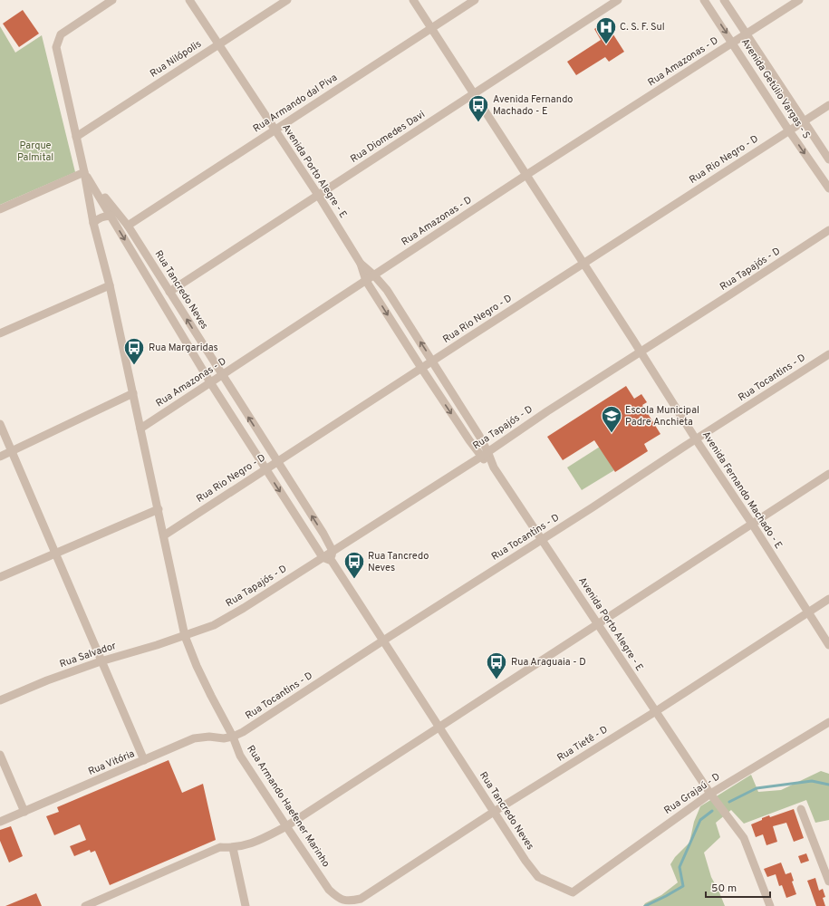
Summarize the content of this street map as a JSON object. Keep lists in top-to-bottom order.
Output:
{
  "streets": {
    "street": [
      "Rua Nilópolis",
      "Rua Amazonas - D",
      "Avenida Getúlio Vargas - S",
      "Rua Armando dal Piva",
      "Rua Diomedes Davi",
      "Rua Rio Negro - D",
      "Avenida Porto Alegre - E",
      "Rua Tapajós - D",
      "Rua Tancredo Neves",
      "Rua Tocantins - D",
      "Avenida Fernando Machado - E",
      "Rua Salvador",
      "Rua Tietê - D",
      "Rua Vitória",
      "Rua Grajaú - D",
      "Rua Armando Haefener Marinho"
    ]
  },
  "crossings": [
    ["Rua Nilópolis", "Avenida Porto Alegre - E"],
    ["Rua Amazonas - D", "Avenida Getúlio Vargas - S"],
    ["Rua Amazonas - D", "Avenida Porto Alegre - E"],
    ["Rua Amazonas - D", "Rua Tancredo Neves"],
    ["Rua Amazonas - D", "Avenida Fernando Machado - E"],
    ["Avenida Getúlio Vargas - S", "Rua Rio Negro - D"],
    ["Rua Armando dal Piva", "Avenida Porto Alegre - E"],
    ["Rua Armando dal Piva", "Rua Tancredo Neves"],
    ["Rua Armando dal Piva", "Avenida Fernando Machado - E"],
    ["Rua Diomedes Davi", "Avenida Porto Alegre - E"],
    ["Rua Diomedes Davi", "Rua Tancredo Neves"],
    ["Rua Diomedes Davi", "Avenida Fernando Machado - E"],
    ["Rua Rio Negro - D", "Avenida Porto Alegre - E"],
    ["Rua Rio Negro - D", "Rua Tancredo Neves"],
    ["Rua Rio Negro - D", "Avenida Fernando Machado - E"],
    ["Avenida Porto Alegre - E", "Rua Tapajós - D"],
    ["Avenida Porto Alegre - E", "Rua Tocantins - D"],
    ["Avenida Porto Alegre - E", "Rua Tietê - D"],
    ["Avenida Porto Alegre - E", "Rua Grajaú - D"],
    ["Rua Tapajós - D", "Rua Tancredo Neves"],
    ["Rua Tapajós - D", "Avenida Fernando Machado - E"],
    ["Rua Tapajós - D", "Rua Salvador"],
    ["Rua Tapajós - D", "Rua Armando Haefener Marinho"],
    ["Rua Tancredo Neves", "Rua Tocantins - D"],
    ["Rua Tancredo Neves", "Rua Tietê - D"],
    ["Rua Tancredo Neves", "Rua Grajaú - D"],
    ["Rua Tocantins - D", "Avenida Fernando Machado - E"],
    ["Rua Tocantins - D", "Rua Vitória"],
    ["Rua Tocantins - D", "Rua Armando Haefener Marinho"],
    ["Avenida Fernando Machado - E", "Rua Tietê - D"],
    ["Rua Salvador", "Rua Armando Haefener Marinho"],
    ["Rua Tietê - D", "Rua Armando Haefener Marinho"],
    ["Rua Vitória", "Rua Armando Haefener Marinho"]
  ],
  "parks": ["Parque Palmital"],
  "places": {
    "hospital": ["C. S. F. Sul"],
    "bus stop": [
      "Avenida Fernando Machado - E",
      "Rua Margaridas",
      "Rua Tancredo Neves",
      "Rua Araguaia - D"
    ],
    "school or university": ["Escola Municipal Padre Anchieta"]
  },
  "scale_bar": "50 m"
}
